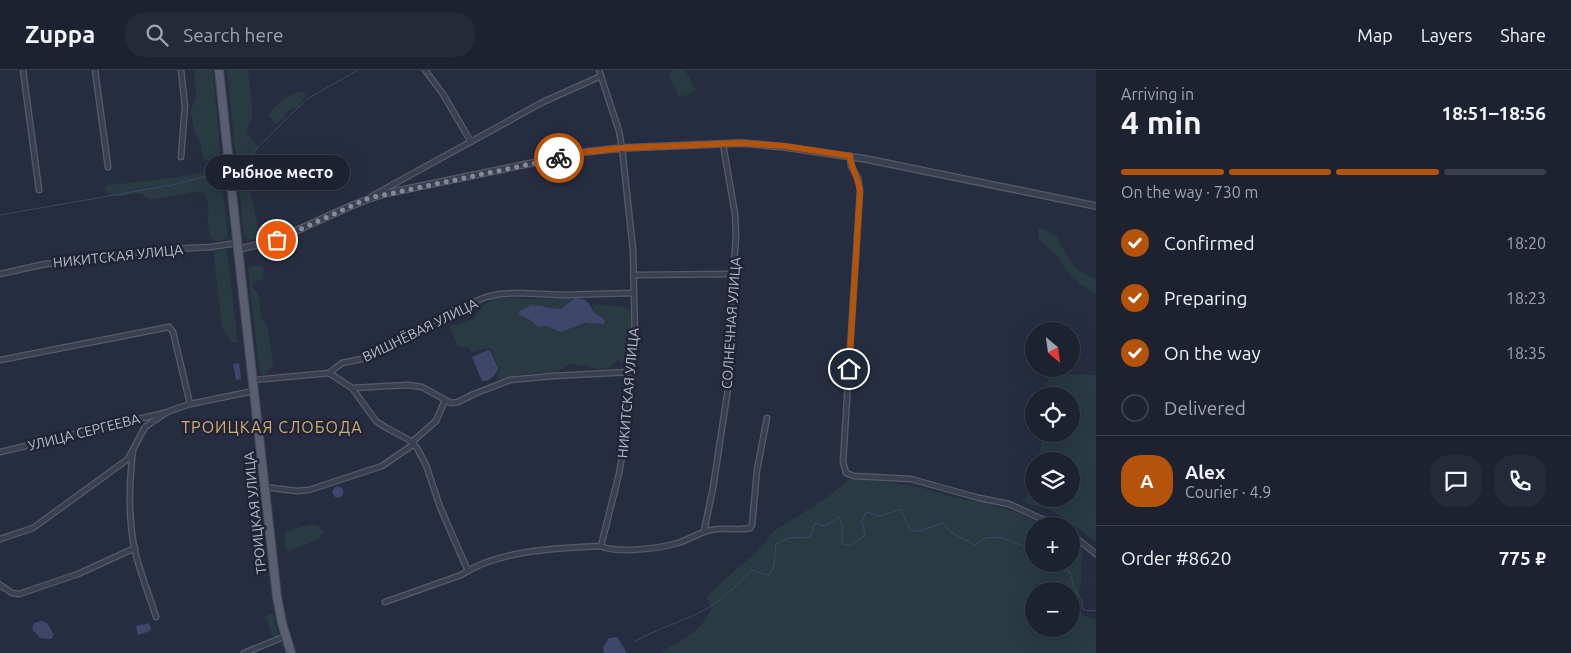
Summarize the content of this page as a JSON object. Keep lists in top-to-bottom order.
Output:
{
  "streets": {
    "main road": ["ТРОИЦКАЯ УЛИЦА"],
    "street": [
      "НИКИТСКАЯ УЛИЦА",
      "СОЛНЕЧНАЯ УЛИЦА",
      "ВИШНЁВАЯ УЛИЦА",
      "УЛИЦА СЕРГЕЕВА"
    ]
  },
  "crossings": [
    ["НИКИТСКАЯ УЛИЦА", "ВИШНЁВАЯ УЛИЦА"],
    ["НИКИТСКАЯ УЛИЦА", "ТРОИЦКАЯ УЛИЦА"]
  ],
  "districts": ["ТРОИЦКАЯ СЛОБОДА"],
  "places": ["Рыбное место"],
  "north": "bottom right",
  "page": {
    "header": "Zuppa",
    "search": "Search here",
    "nav": ["Map", "Layers", "Share"],
    "heading": ["4 min", "Arriving in", "18:51–18:56"],
    "panel": [
      "Alex",
      "Courier · 4.9",
      "Order #8620",
      "775 ₽"
    ],
    "bubble": "Рыбное место",
    "bar": "On the way · 730 m",
    "list": [
      ["Confirmed", "18:20"],
      ["Preparing", "18:23"],
      ["On the way", "18:35"],
      "Delivered"
    ],
    "map_buttons": ["+", "−"],
    "round": "A"
  }
}
